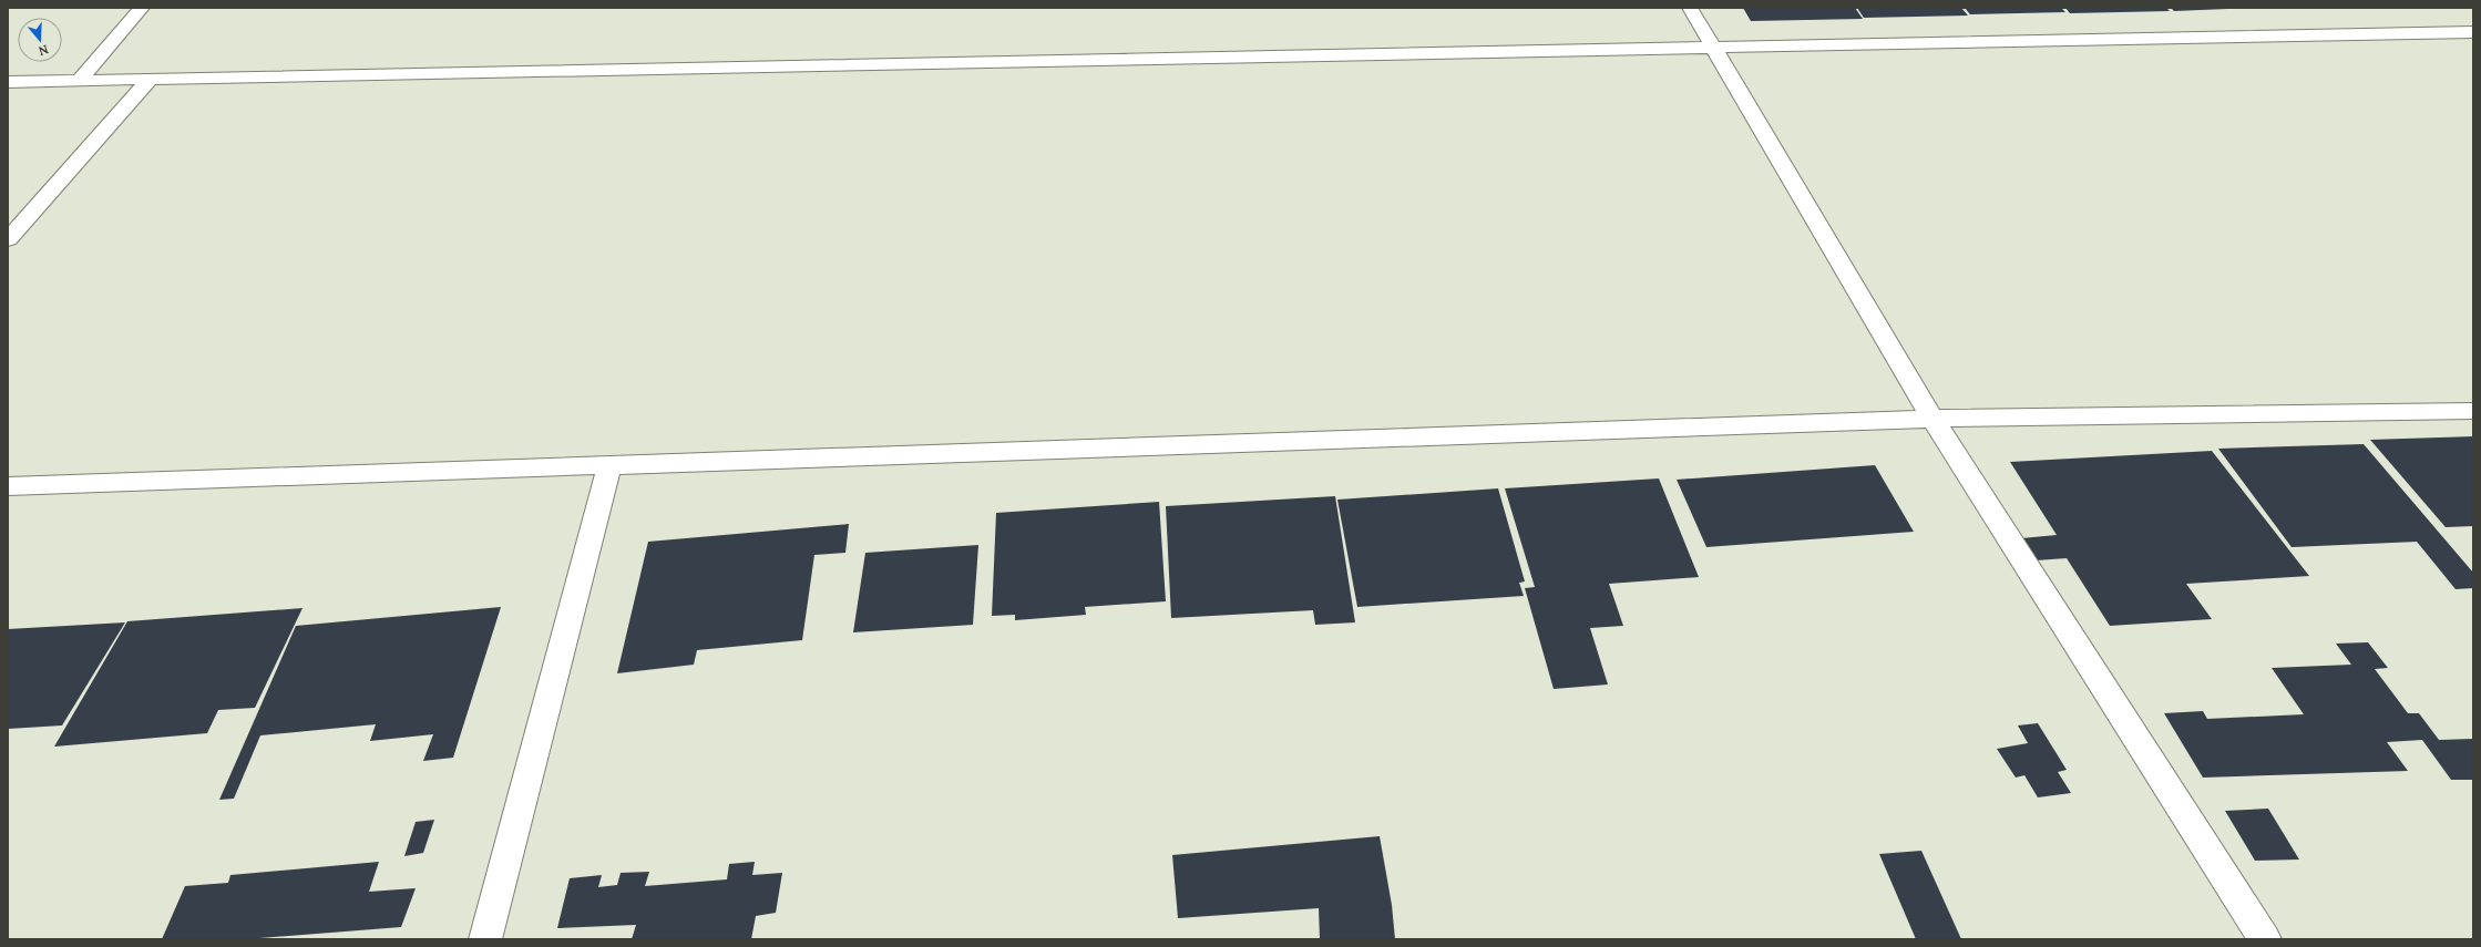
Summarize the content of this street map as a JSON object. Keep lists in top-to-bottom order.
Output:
{
  "north": "bottom"
}
